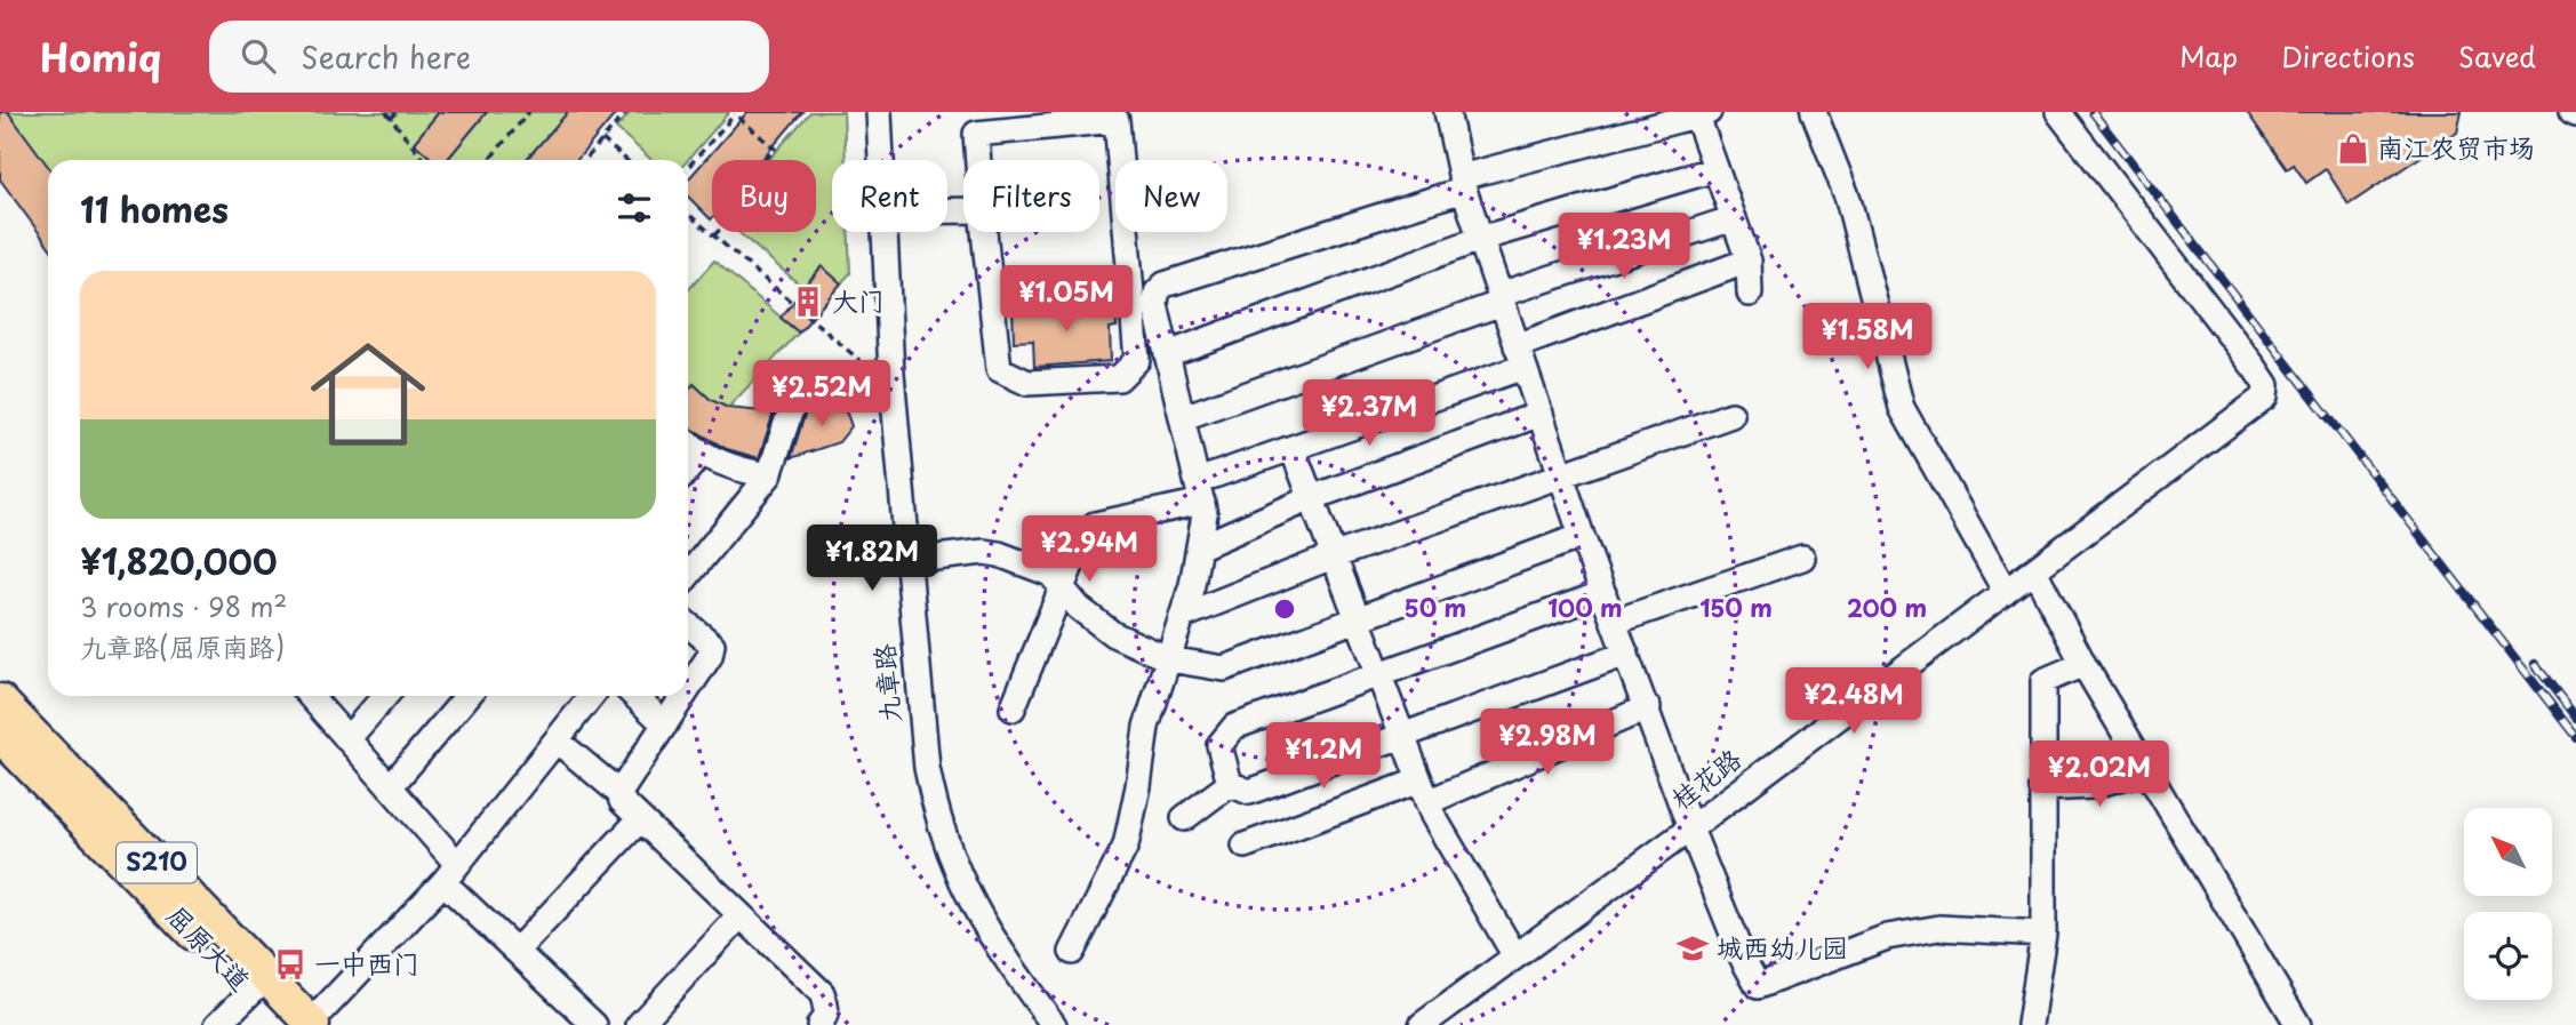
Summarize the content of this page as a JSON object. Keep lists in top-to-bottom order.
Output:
{
  "streets": {
    "main road": ["S210", "屈原大道"],
    "street": ["九章路", "桂花路"]
  },
  "places": {
    "shop": ["南江农贸市场"],
    "building": ["大门"],
    "school or university": ["城西幼儿园"],
    "bus stop": ["一中西门"]
  },
  "north": "top left",
  "page": {
    "header": "Homiq",
    "search": "Search here",
    "nav": ["Map", "Directions", "Saved"],
    "chip": [
      "Buy",
      "Rent",
      "Filters",
      "New"
    ],
    "heading": "11 homes",
    "price": [
      "¥1.23M",
      "¥1.05M",
      "¥1.58M",
      "¥2.52M",
      "¥2.37M",
      "¥2.94M",
      "¥1.82M",
      "¥2.48M",
      "¥2.98M",
      "¥1.2M",
      "¥2.02M"
    ],
    "list": [
      {
        "name": "¥1,820,000",
        "note": "3 rooms · 98 m² · 九章路(屈原南路)"
      }
    ]
  },
  "rings": [
    "50 m",
    "100 m",
    "150 m",
    "200 m"
  ]
}
